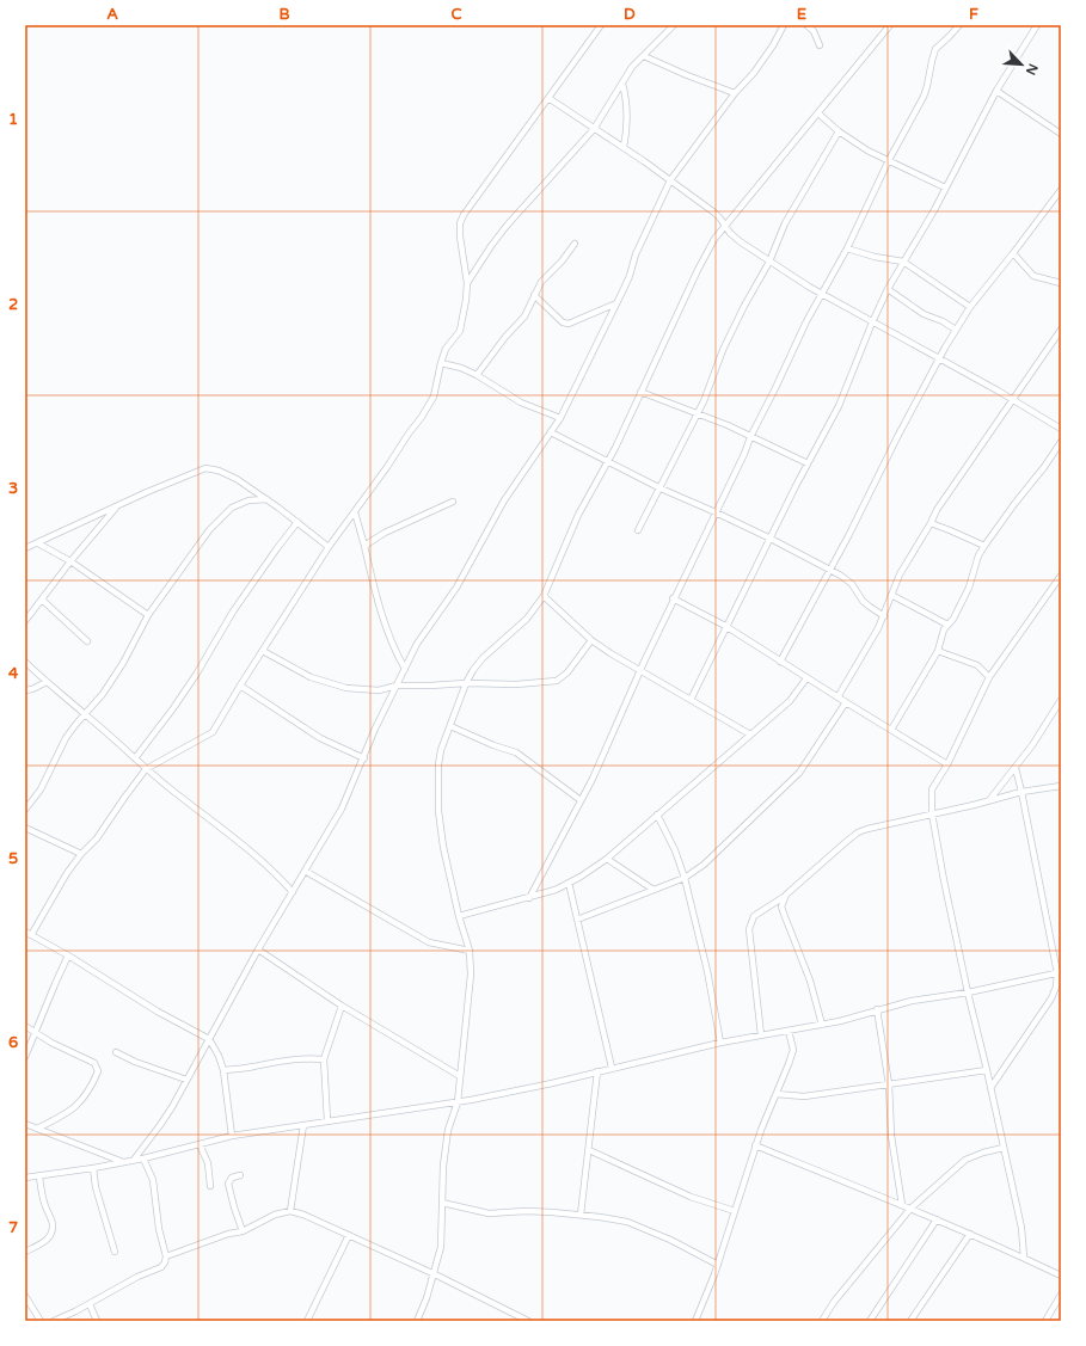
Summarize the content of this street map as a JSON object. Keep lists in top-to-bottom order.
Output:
{
  "north": "bottom right",
  "grid": {
    "columns": [
      "A",
      "B",
      "C",
      "D",
      "E",
      "F"
    ],
    "rows": [
      "1",
      "2",
      "3",
      "4",
      "5",
      "6",
      "7"
    ]
  }
}
